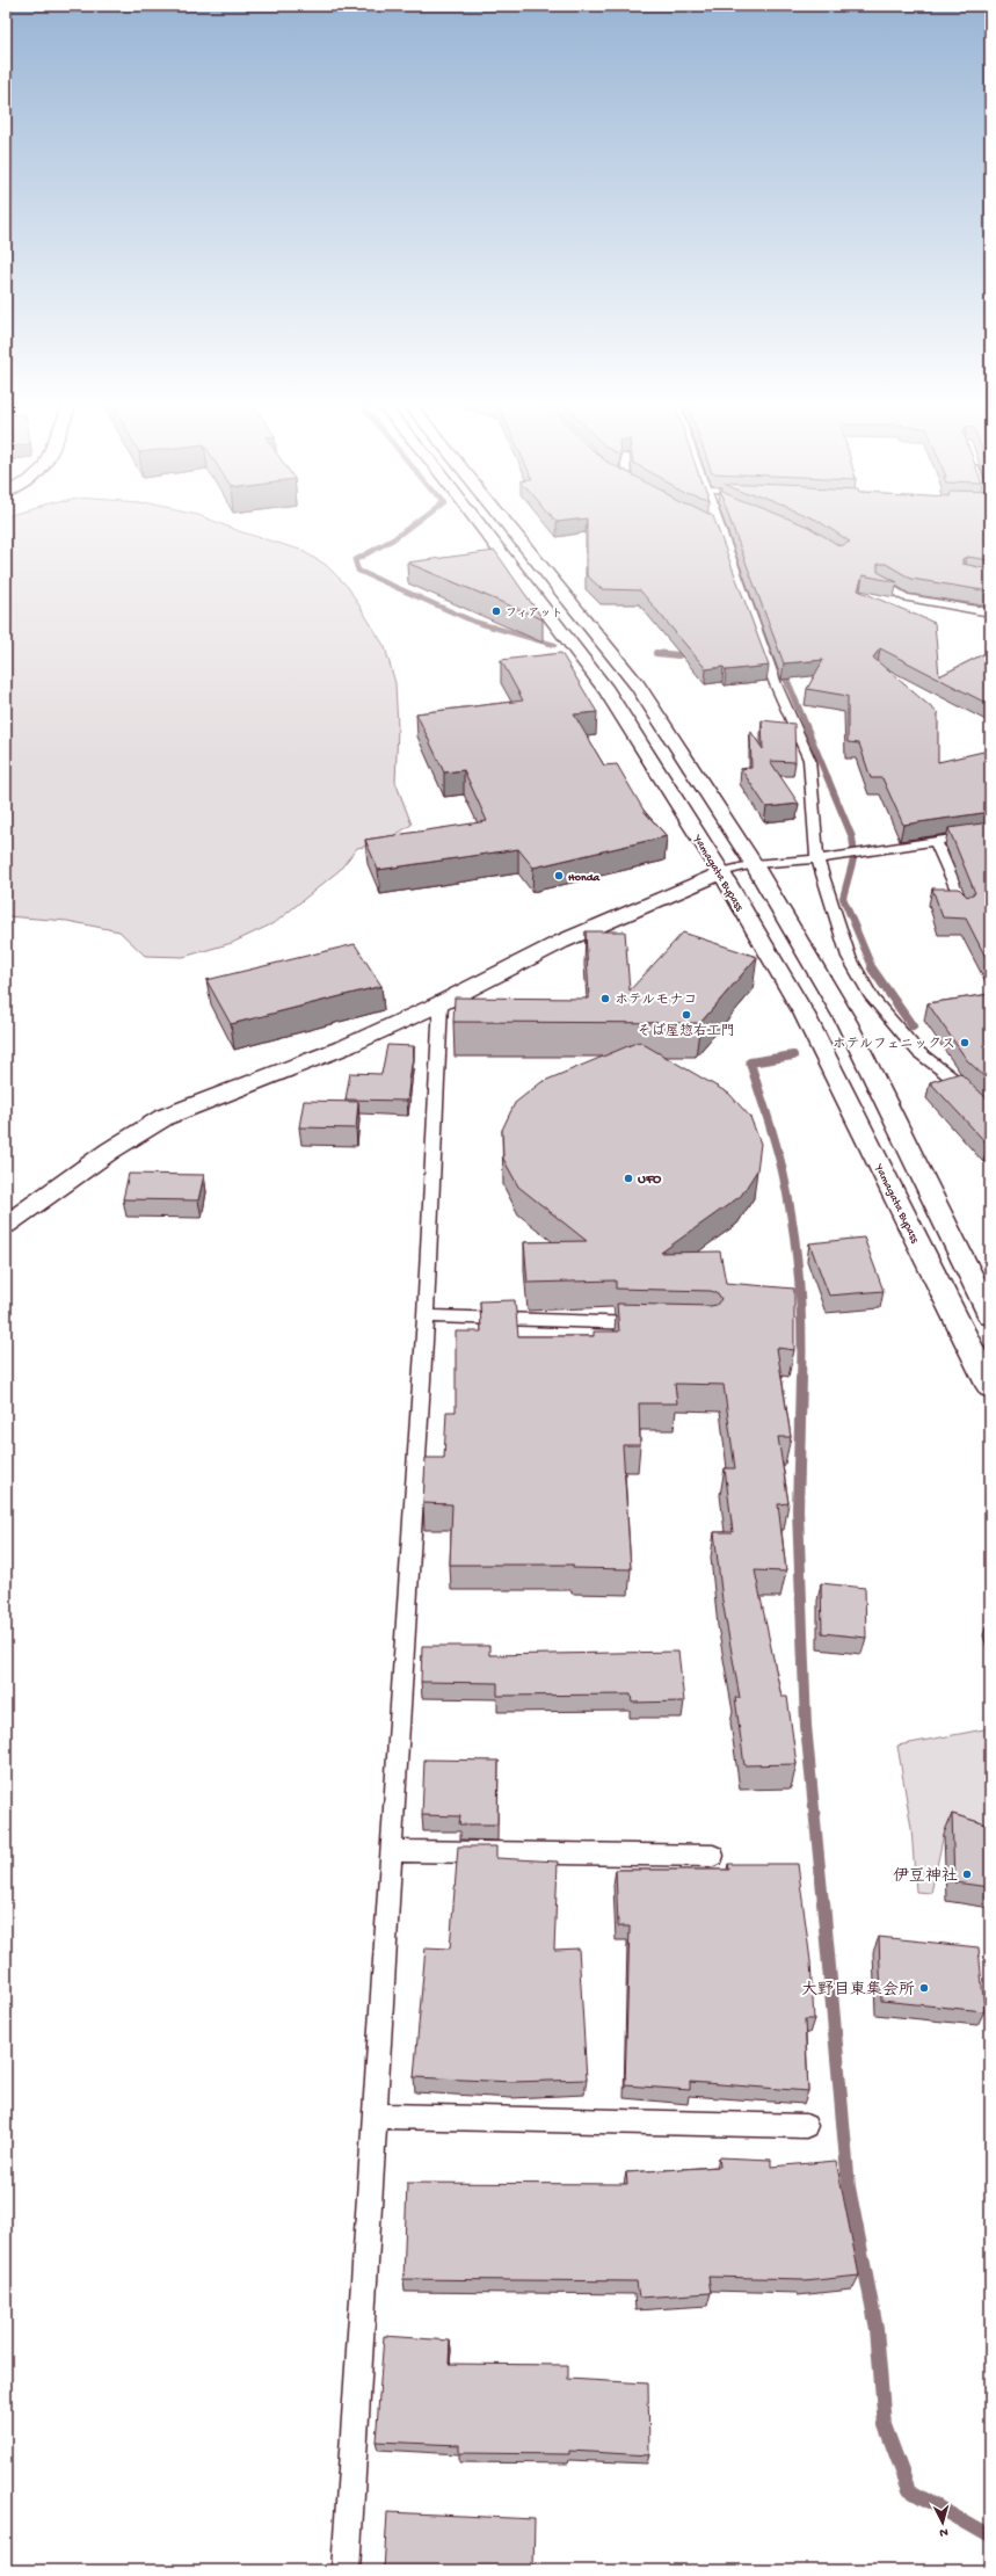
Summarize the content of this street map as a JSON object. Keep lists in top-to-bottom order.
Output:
{
  "streets": {
    "main road": ["Yamagata Bypass"]
  },
  "places": [
    "フィアット",
    "Honda",
    "ホテルモナコ",
    "そば屋惣右工門",
    "ホテルフェニックス",
    "UFO",
    "伊豆神社",
    "大野目東集会所"
  ],
  "north": "bottom"
}
